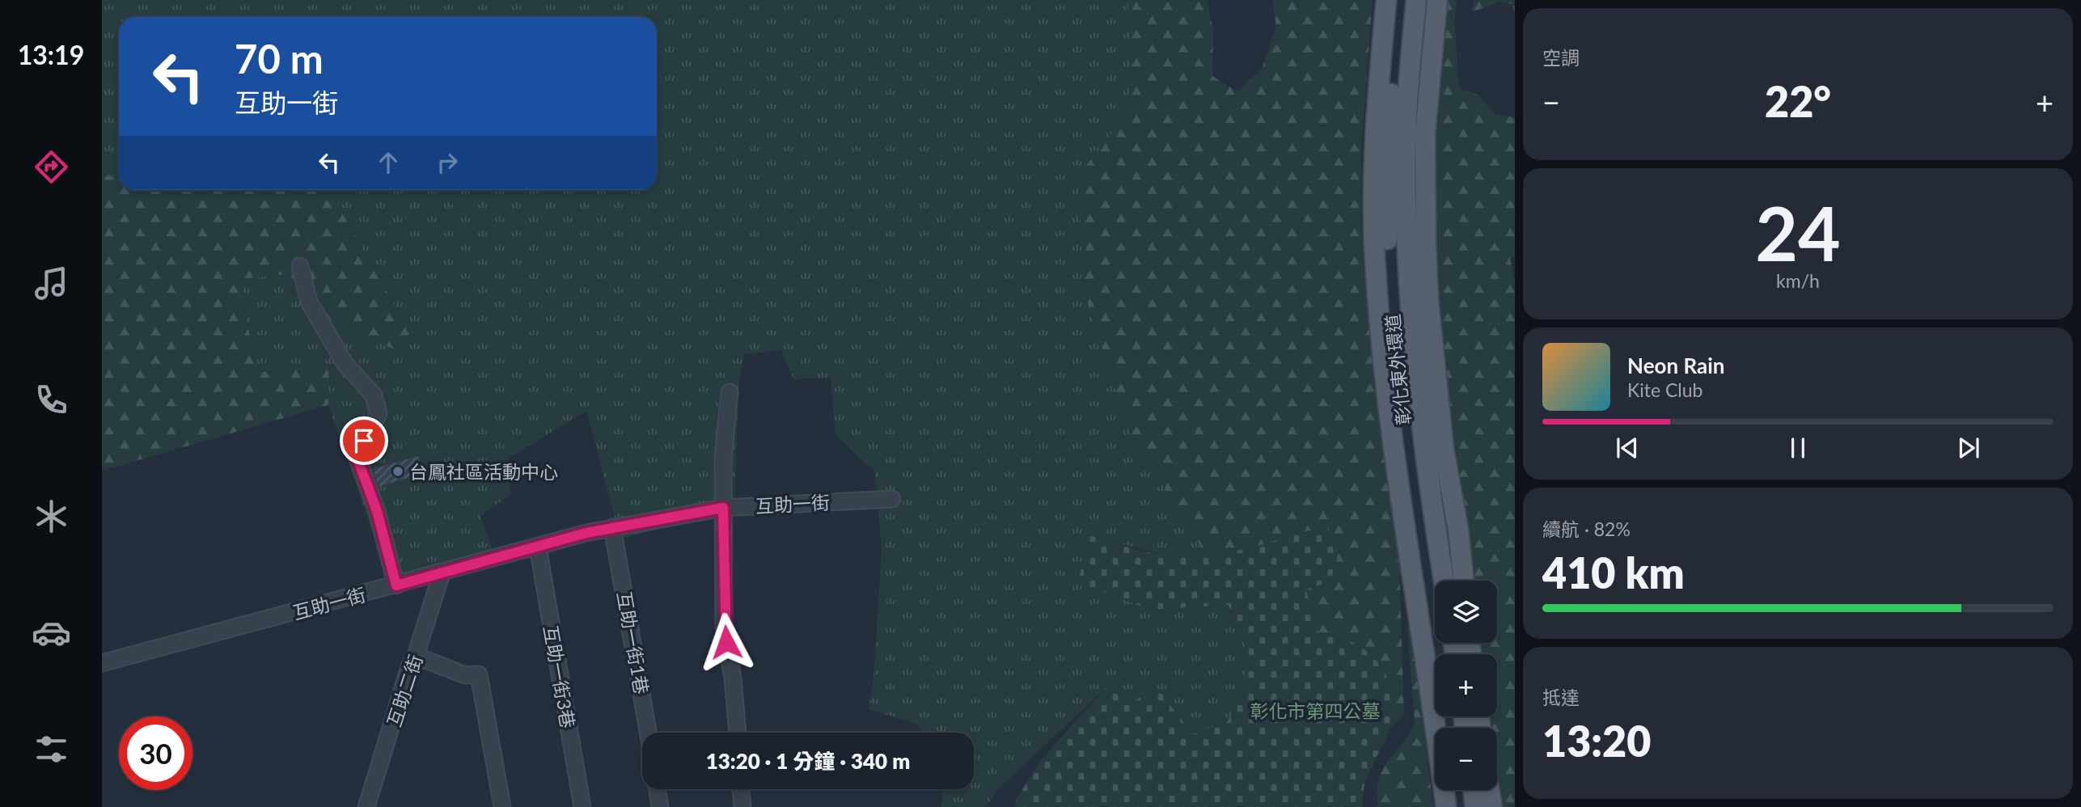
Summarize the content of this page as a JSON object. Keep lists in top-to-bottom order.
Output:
{
  "streets": {
    "main road": ["彰化東外環道"],
    "street": [
      "互助一街",
      "互助一街1巷",
      "互助一街3巷",
      "互助二街"
    ]
  },
  "crossings": [
    ["互助一街", "互助一街1巷"],
    ["互助一街", "互助一街3巷"],
    ["互助一街", "互助二街"]
  ],
  "parks": ["彰化市第四公墓"],
  "places": ["台鳳社區活動中心"],
  "page": {
    "tabs": "13:19",
    "tile": [
      "空調",
      ["24", "km/h"],
      ["續航 · 82%", "410 km"],
      ["抵達", "13:20"]
    ],
    "turn": ["70 m", "互助一街"],
    "heat": ["−", "22°", "+"],
    "song": ["Neon Rain", "Kite Club"],
    "map_buttons": ["+", "−"],
    "limit": "30",
    "trip": "13:20 · 1 分鐘 · 340 m"
  }
}
